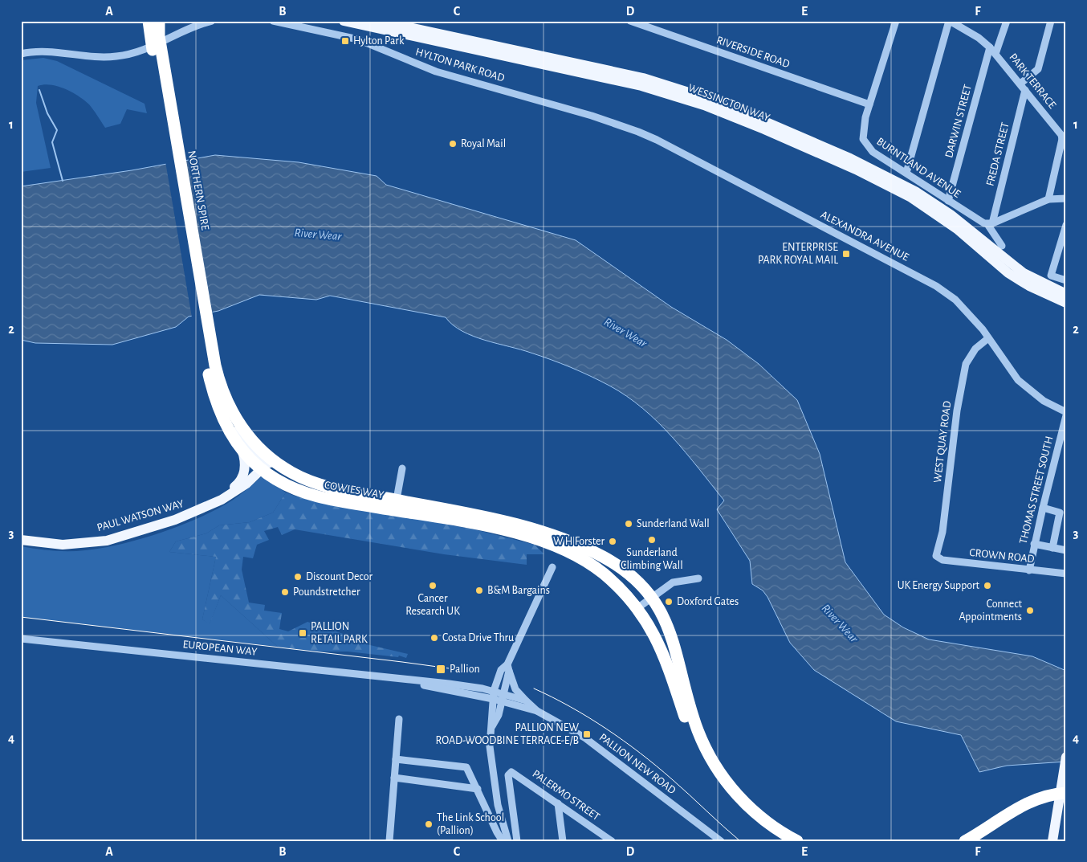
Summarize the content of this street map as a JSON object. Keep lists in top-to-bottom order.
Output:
{
  "streets": {
    "highway": ["NORTHERN SPIRE", "COWIES WAY"],
    "main road": ["WESSINGTON WAY", "PAUL WATSON WAY"],
    "street": [
      "RIVERSIDE ROAD",
      "HYLTON PARK ROAD",
      "PARK TERRACE",
      "DARWIN STREET",
      "FREDA STREET",
      "BURNTLAND AVENUE",
      "ALEXANDRA AVENUE",
      "WEST QUAY ROAD",
      "THOMAS STREET SOUTH",
      "CROWN ROAD",
      "EUROPEAN WAY",
      "PALLION NEW ROAD",
      "PALERMO STREET"
    ]
  },
  "crossings": [
    ["RIVERSIDE ROAD", "BURNTLAND AVENUE"],
    ["HYLTON PARK ROAD", "ALEXANDRA AVENUE"],
    ["PARK TERRACE", "DARWIN STREET"],
    ["PARK TERRACE", "FREDA STREET"],
    ["DARWIN STREET", "BURNTLAND AVENUE"],
    ["FREDA STREET", "BURNTLAND AVENUE"],
    ["NORTHERN SPIRE", "COWIES WAY"],
    ["ALEXANDRA AVENUE", "WEST QUAY ROAD"],
    ["WEST QUAY ROAD", "CROWN ROAD"],
    ["COWIES WAY", "PAUL WATSON WAY"],
    ["THOMAS STREET SOUTH", "CROWN ROAD"],
    ["EUROPEAN WAY", "PALLION NEW ROAD"]
  ],
  "water": ["River Wear"],
  "places": {
    "transit": [
      "Hylton Park",
      "ENTERPRISE PARK ROYAL MAIL",
      "PALLION RETAIL PARK",
      "Pallion",
      "PALLION NEW ROAD-WOODBINE TERRACE-E/B"
    ],
    "other": [
      "Royal Mail",
      "Sunderland Wall",
      "Sunderland Climbing Wall",
      "W H Forster",
      "Discount Decor",
      "Cancer Research UK",
      "UK Energy Support",
      "B&M Bargains",
      "Poundstretcher",
      "Doxford Gates",
      "Connect Appointments",
      "Costa Drive Thru",
      "The Link School (Pallion)"
    ]
  },
  "grid": {
    "columns": [
      "A",
      "B",
      "C",
      "D",
      "E",
      "F"
    ],
    "rows": [
      "1",
      "2",
      "3",
      "4"
    ]
  }
}
